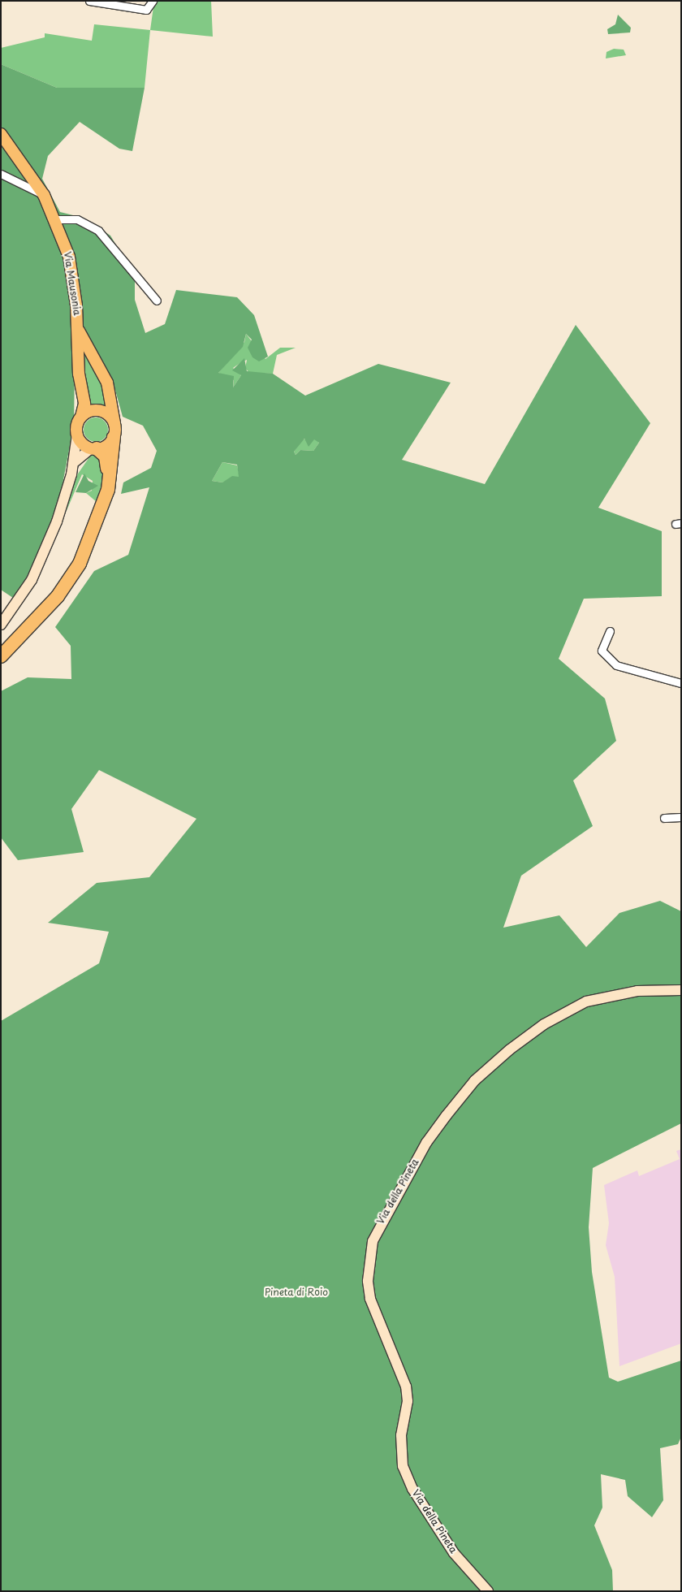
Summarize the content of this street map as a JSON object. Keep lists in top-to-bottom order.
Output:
{
  "streets": {
    "main road": ["Via Mausonia", "Via della Pineta"]
  },
  "parks": ["Pineta di Roio"]
}
